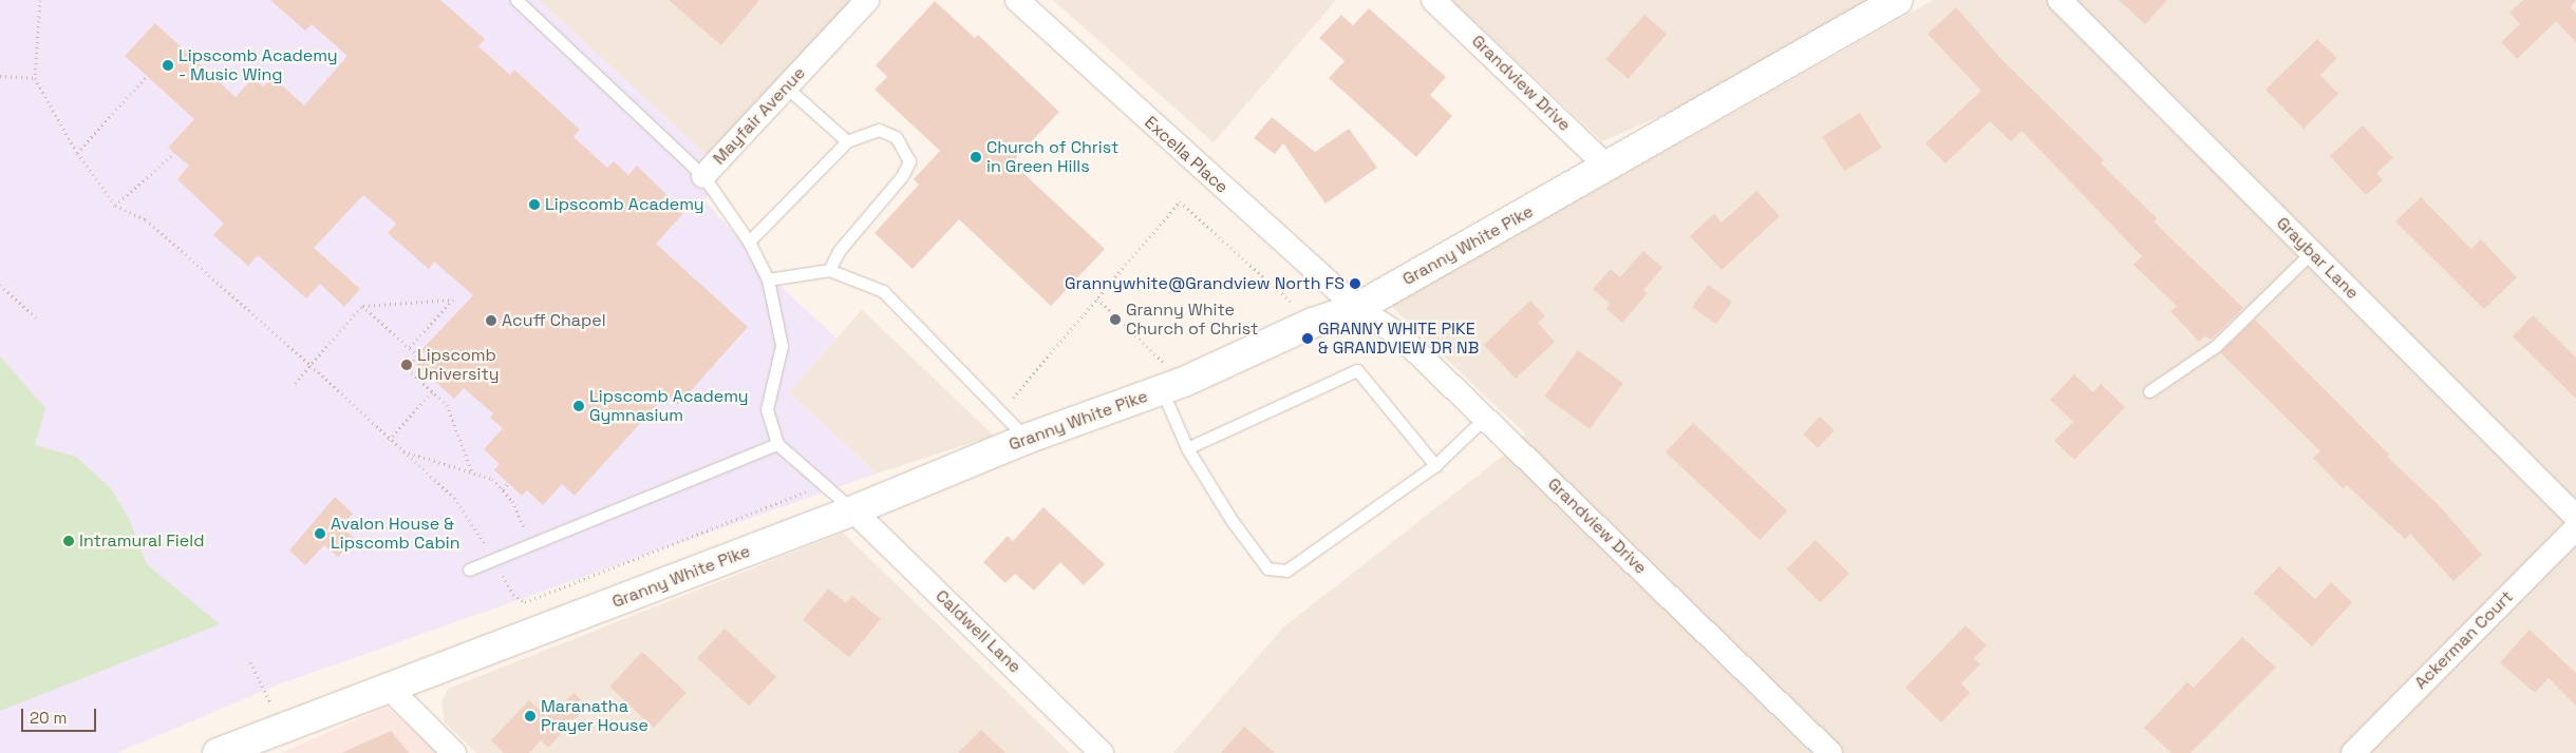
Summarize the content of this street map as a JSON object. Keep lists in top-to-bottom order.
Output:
{
  "streets": {
    "main road": ["Granny White Pike"],
    "street": [
      "Grandview Drive",
      "Mayfair Avenue",
      "Excella Place",
      "Graybar Lane",
      "Caldwell Lane",
      "Ackerman Court"
    ]
  },
  "crossings": [
    ["Grandview Drive", "Excella Place"],
    ["Grandview Drive", "Granny White Pike"],
    ["Excella Place", "Granny White Pike"],
    ["Granny White Pike", "Caldwell Lane"]
  ],
  "places": [
    "Lipscomb Academy - Music Wing",
    "Church of Christ in Green Hills",
    "Lipscomb Academy",
    "Grannywhite@Grandview North FS",
    "Granny White Church of Christ",
    "Acuff Chapel",
    "GRANNY WHITE PIKE & GRANDVIEW DR NB",
    "Lipscomb University",
    "Lipscomb Academy Gymnasium",
    "Avalon House & Lipscomb Cabin",
    "Intramural Field",
    "Maranatha Prayer House"
  ],
  "scale_bar": "20 m"
}
